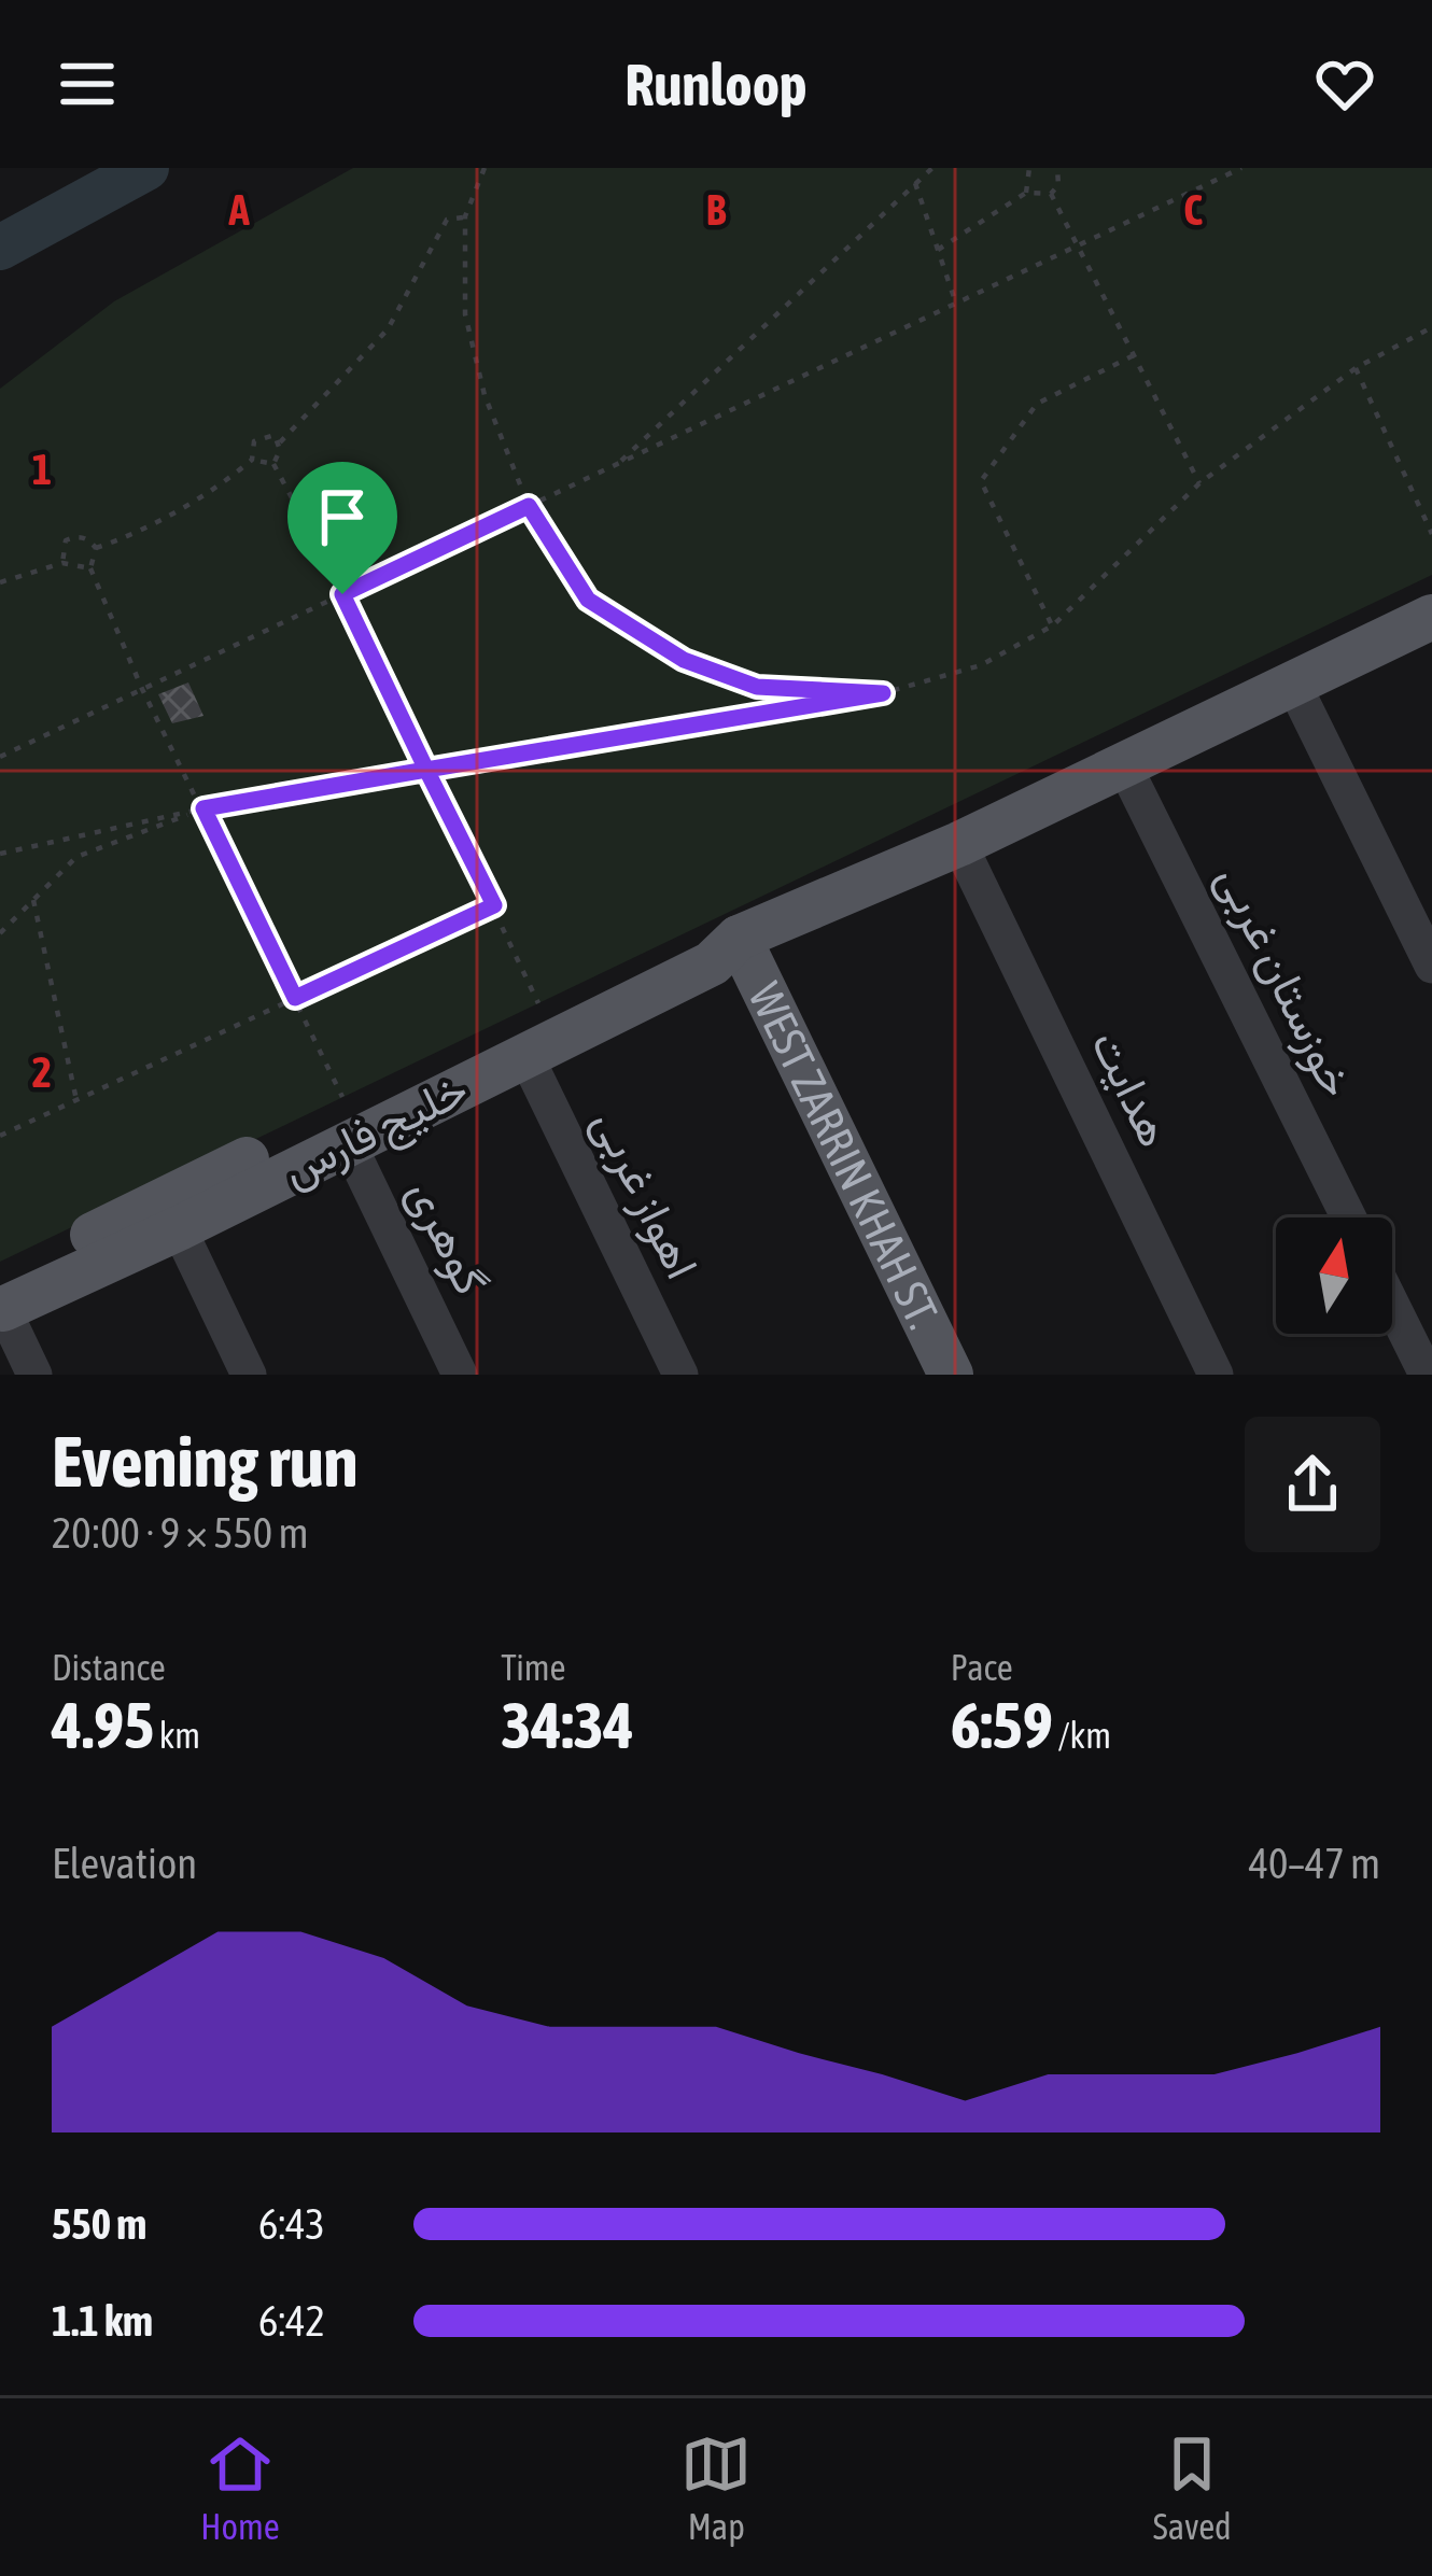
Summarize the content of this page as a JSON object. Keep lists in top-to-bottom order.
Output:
{
  "streets": {
    "main road": ["خلیج فارس", "WEST ZARRIN KHAH ST."],
    "street": [
      "خوزستان غربی",
      "هدایت",
      "اهواز غربی",
      "گوهری"
    ]
  },
  "crossings": [
    ["خوزستان غربی", "خلیج فارس"],
    ["هدایت", "خلیج فارس"],
    ["خلیج فارس", "WEST ZARRIN KHAH ST."],
    ["خلیج فارس", "اهواز غربی"],
    ["خلیج فارس", "گوهری"]
  ],
  "north": "top",
  "page": {
    "header": "Runloop",
    "heading": ["Evening run", "20:00 · 9 × 550 m"],
    "stats": [
      ["Distance", "4.95 km"],
      ["Time", "34:34"],
      ["Pace", "6:59 /km"]
    ],
    "chart": ["Elevation", "40–47 m"],
    "list": [
      {
        "name": "550 m",
        "note": "6:43"
      },
      {
        "name": "1.1 km",
        "note": "6:42"
      }
    ],
    "tabs": ["Home", "Map", "Saved"]
  },
  "grid": {
    "columns": ["A", "B", "C"],
    "rows": ["1", "2"]
  }
}
